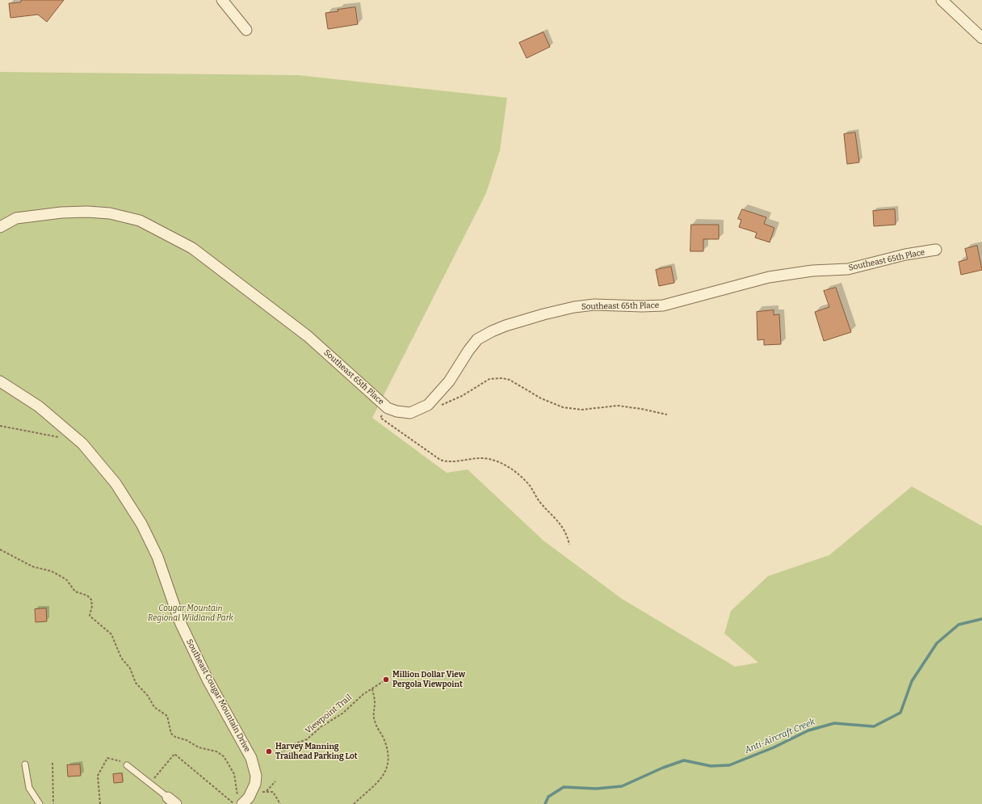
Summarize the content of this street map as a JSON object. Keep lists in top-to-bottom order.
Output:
{
  "streets": {
    "street": ["Southeast 65th Place", "Southeast Cougar Mountain Drive"],
    "path": ["Viewpoint Trail"]
  },
  "water": ["Anti-Aircraft Creek"],
  "parks": ["Cougar Mountain Regional Wildland Park"],
  "places": ["Million Dollar View Pergola Viewpoint", "Harvey Manning Trailhead Parking Lot"]
}
